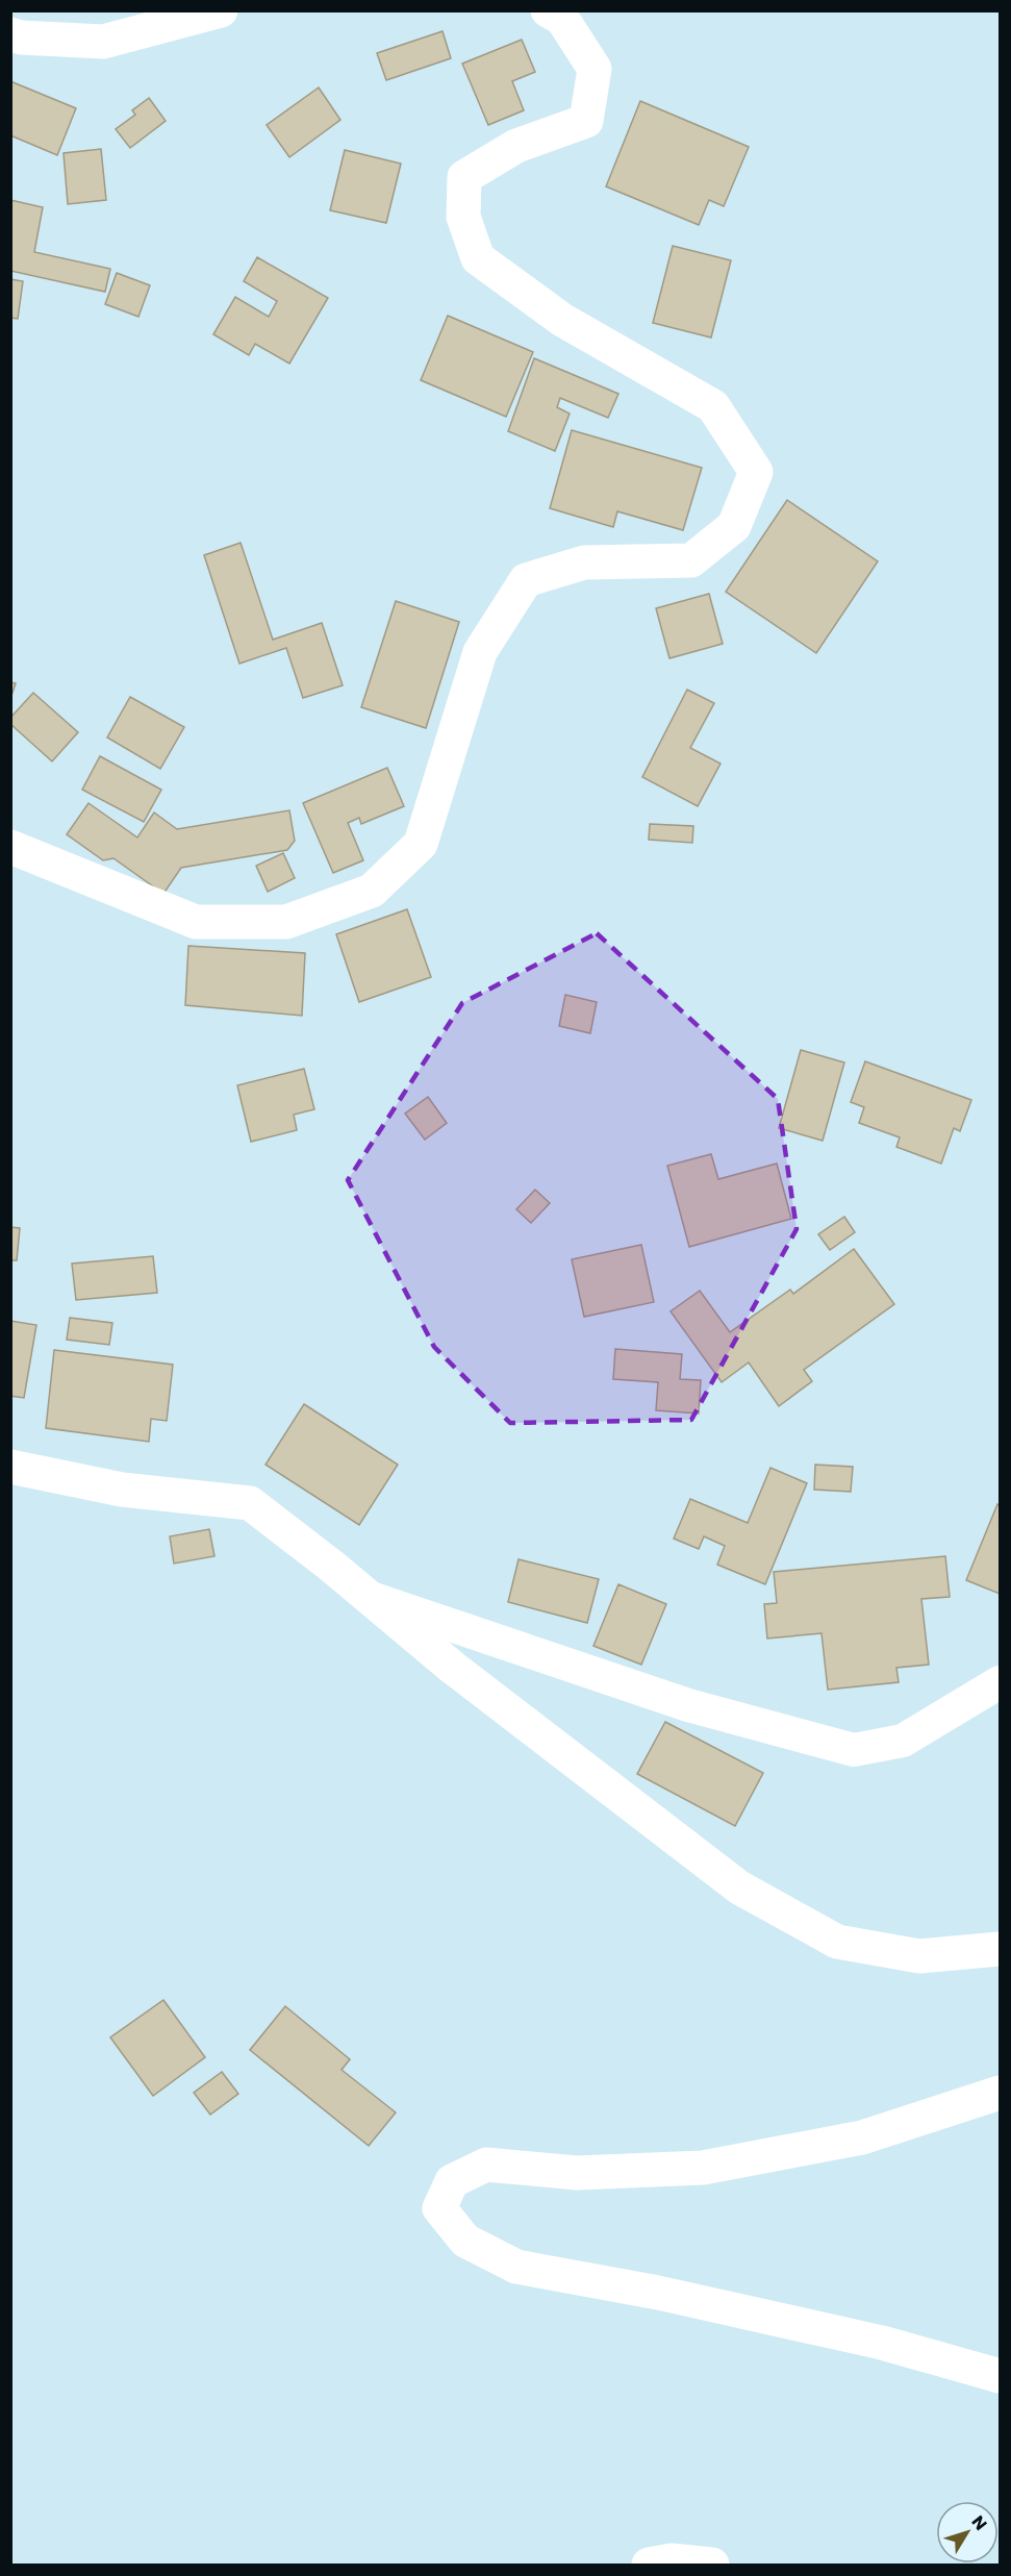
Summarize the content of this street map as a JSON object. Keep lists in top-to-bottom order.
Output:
{
  "north": "top right"
}
